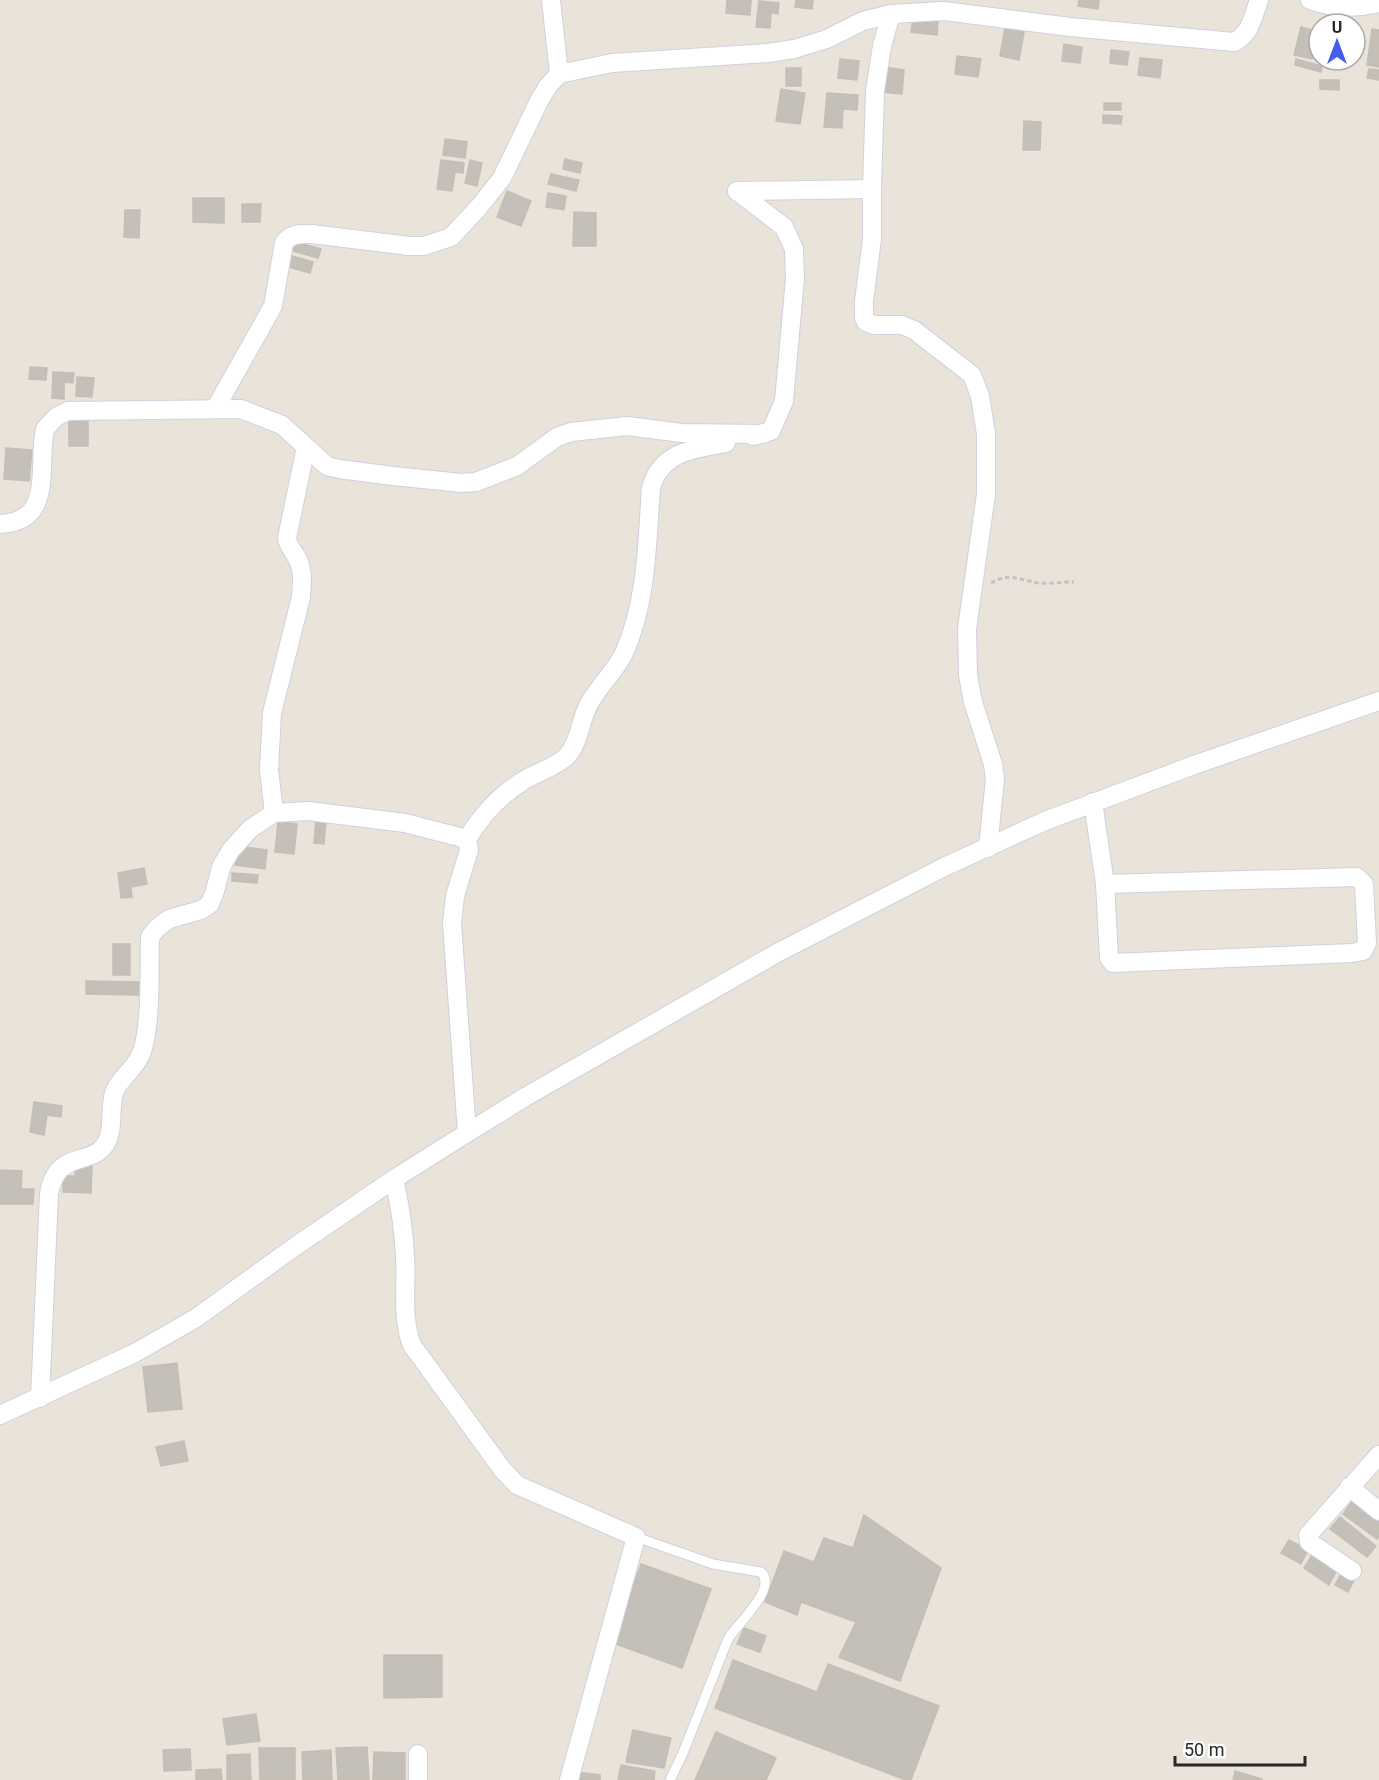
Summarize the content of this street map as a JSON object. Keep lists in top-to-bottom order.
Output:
{
  "scale_bar": "50 m",
  "north": "top"
}
